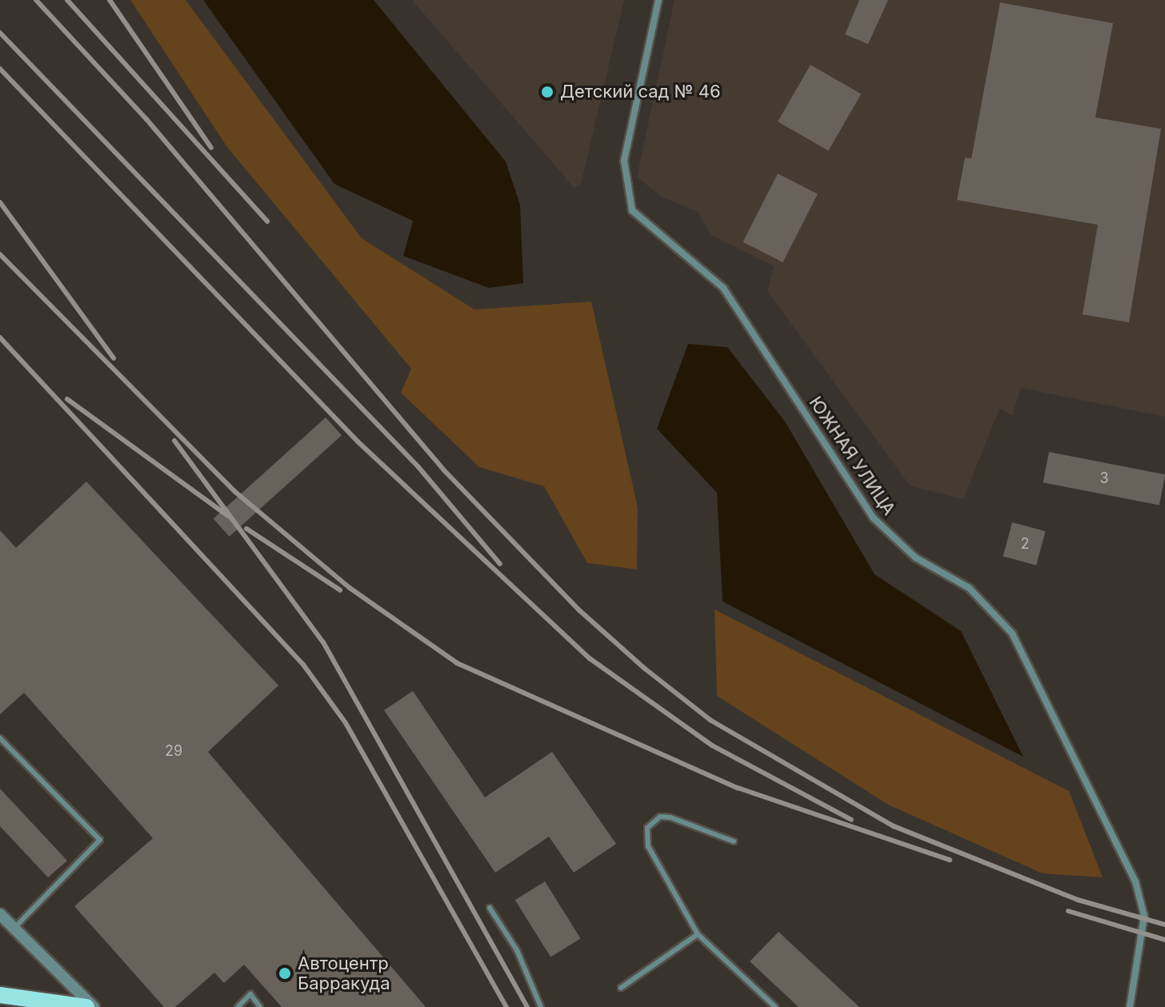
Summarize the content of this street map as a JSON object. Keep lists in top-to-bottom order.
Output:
{
  "streets": {
    "street": ["ЮЖНАЯ УЛИЦА"]
  },
  "places": ["Детский сад № 46", "Автоцентр Барракуда"],
  "house_numbers": ["3", "2", "29"]
}
